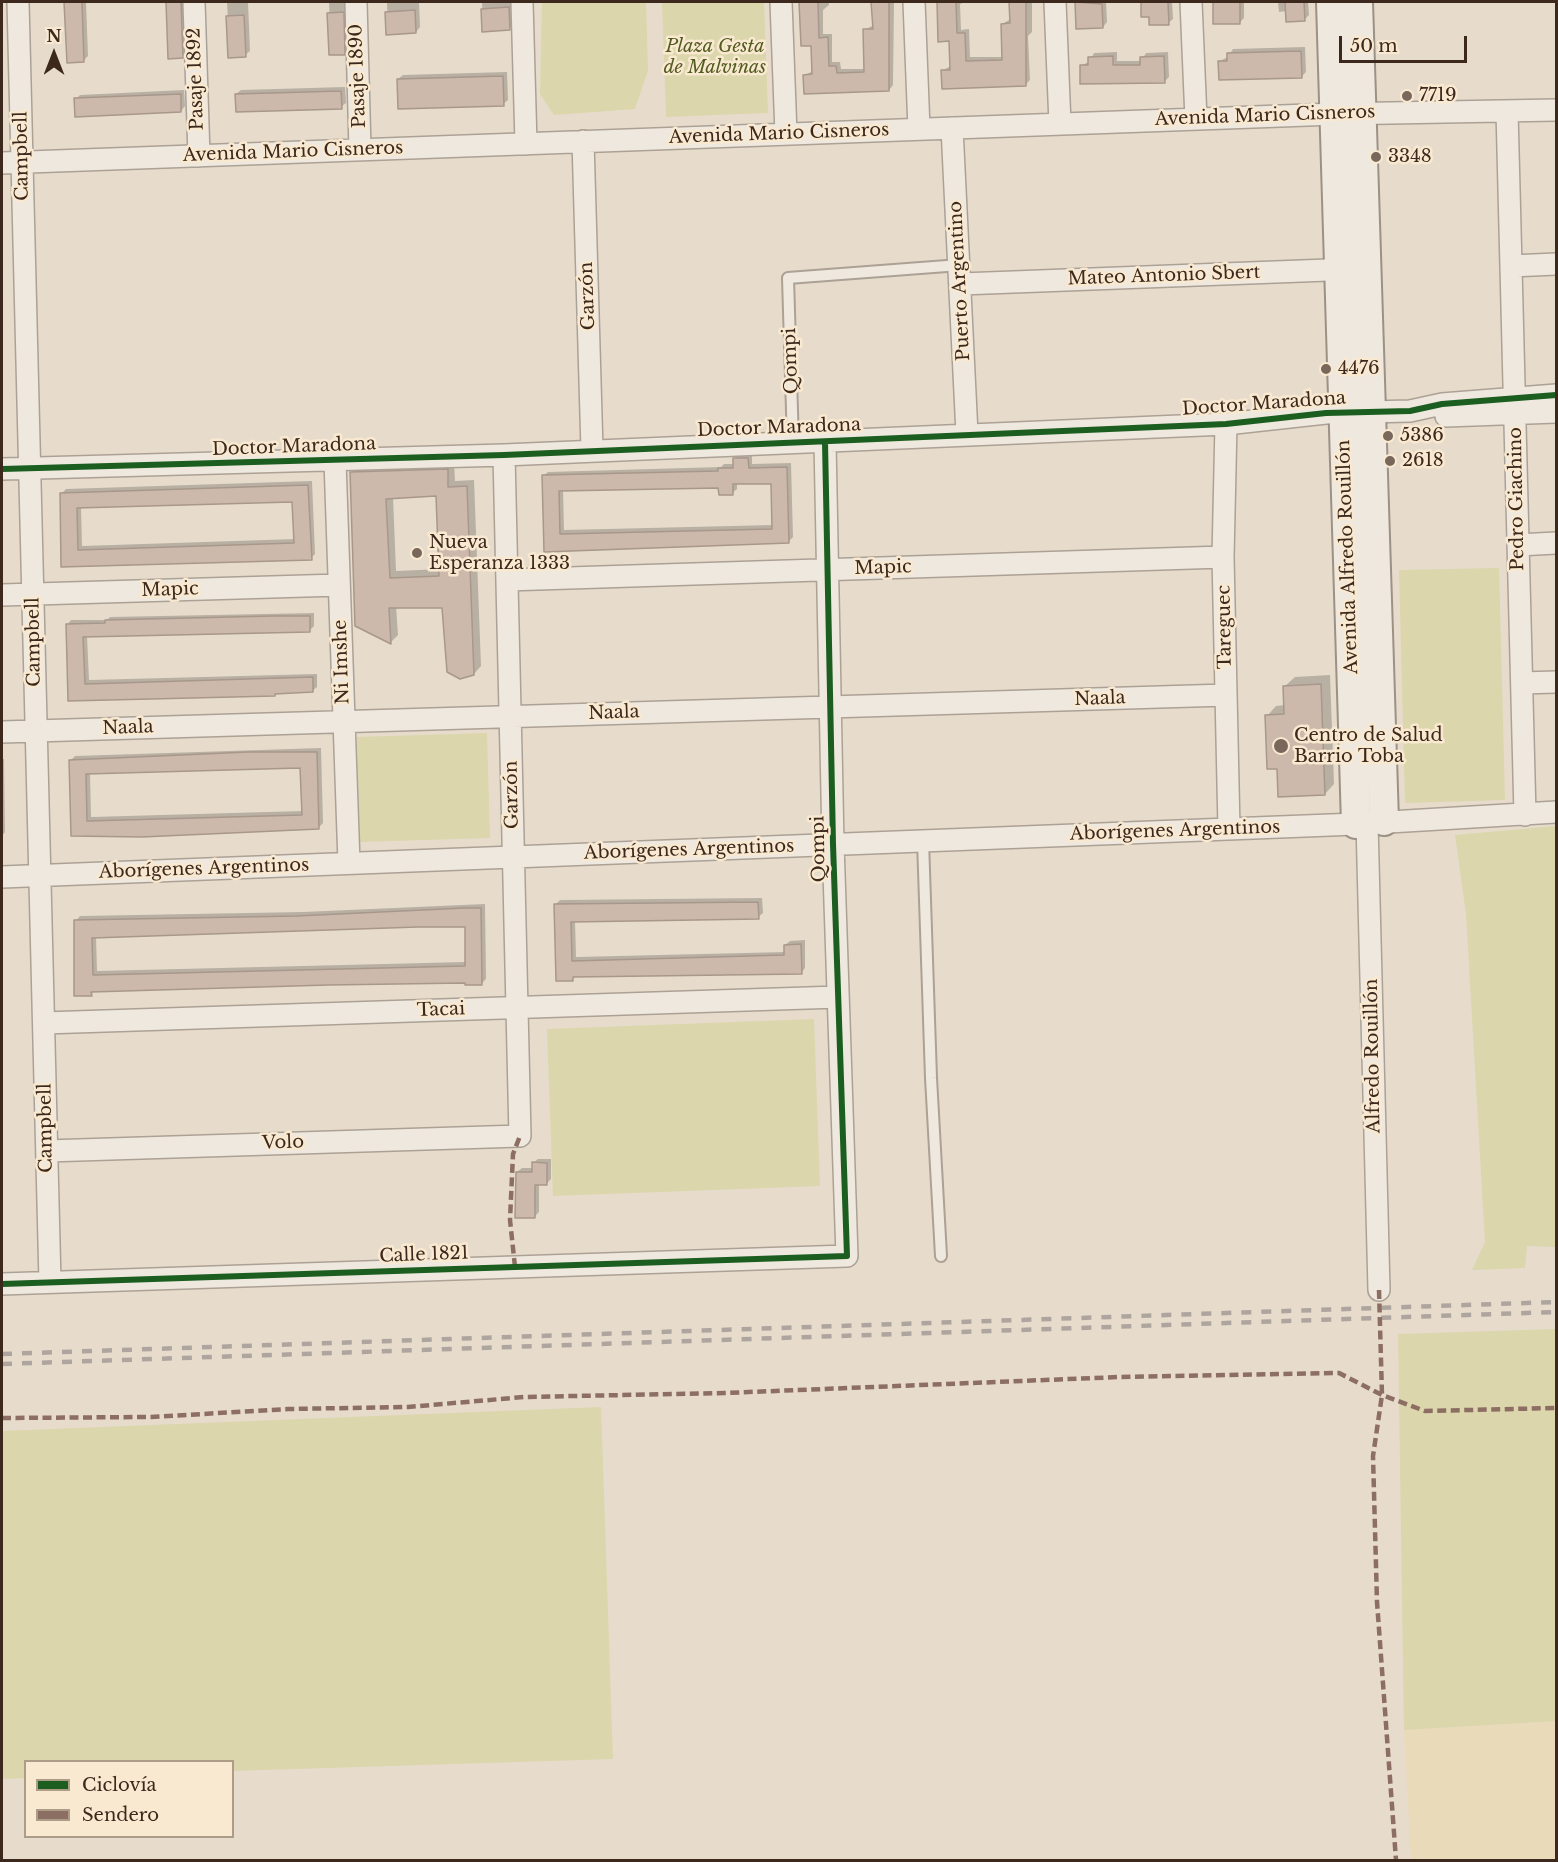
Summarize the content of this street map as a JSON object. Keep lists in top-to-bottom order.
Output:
{
  "streets": {
    "street": [
      "Pasaje 1890",
      "Pasaje 1892",
      "Avenida Mario Cisneros",
      "Campbell",
      "Mateo Antonio Sbert",
      "Puerto Argentino",
      "Garzón",
      "Qompi",
      "Doctor Maradona",
      "Pedro Giachino",
      "Avenida Alfredo Rouillón",
      "Mapic",
      "Tareguec",
      "Ni Imshe",
      "Naala",
      "Aborígenes Argentinos",
      "Tacai",
      "Alfredo Rouillón",
      "Volo",
      "Calle 1821"
    ]
  },
  "crossings": [
    ["Pasaje 1890", "Avenida Mario Cisneros"],
    ["Pasaje 1892", "Avenida Mario Cisneros"],
    ["Avenida Mario Cisneros", "Campbell"],
    ["Avenida Mario Cisneros", "Puerto Argentino"],
    ["Avenida Mario Cisneros", "Garzón"],
    ["Avenida Mario Cisneros", "Pedro Giachino"],
    ["Avenida Mario Cisneros", "Avenida Alfredo Rouillón"],
    ["Campbell", "Doctor Maradona"],
    ["Campbell", "Mapic"],
    ["Campbell", "Naala"],
    ["Campbell", "Aborígenes Argentinos"],
    ["Campbell", "Tacai"],
    ["Campbell", "Volo"],
    ["Campbell", "Calle 1821"],
    ["Mateo Antonio Sbert", "Puerto Argentino"],
    ["Mateo Antonio Sbert", "Qompi"],
    ["Mateo Antonio Sbert", "Avenida Alfredo Rouillón"],
    ["Puerto Argentino", "Doctor Maradona"],
    ["Garzón", "Doctor Maradona"],
    ["Garzón", "Mapic"],
    ["Garzón", "Naala"],
    ["Garzón", "Aborígenes Argentinos"],
    ["Garzón", "Tacai"],
    ["Garzón", "Volo"],
    ["Qompi", "Doctor Maradona"],
    ["Qompi", "Mapic"],
    ["Qompi", "Naala"],
    ["Qompi", "Aborígenes Argentinos"],
    ["Qompi", "Tacai"],
    ["Qompi", "Calle 1821"],
    ["Doctor Maradona", "Pedro Giachino"],
    ["Doctor Maradona", "Avenida Alfredo Rouillón"],
    ["Doctor Maradona", "Tareguec"],
    ["Doctor Maradona", "Ni Imshe"],
    ["Pedro Giachino", "Aborígenes Argentinos"],
    ["Avenida Alfredo Rouillón", "Aborígenes Argentinos"],
    ["Avenida Alfredo Rouillón", "Alfredo Rouillón"],
    ["Mapic", "Tareguec"],
    ["Mapic", "Ni Imshe"],
    ["Tareguec", "Naala"],
    ["Tareguec", "Aborígenes Argentinos"],
    ["Ni Imshe", "Naala"],
    ["Ni Imshe", "Aborígenes Argentinos"],
    ["Aborígenes Argentinos", "Alfredo Rouillón"]
  ],
  "parks": ["Plaza Gesta de Malvinas"],
  "places": [
    "7719",
    "3348",
    "4476",
    "5386",
    "2618",
    "Nueva Esperanza 1333",
    "Centro de Salud Barrio Toba"
  ],
  "legend": ["Ciclovía", "Sendero"],
  "scale_bar": "50 m",
  "north": "top"
}
